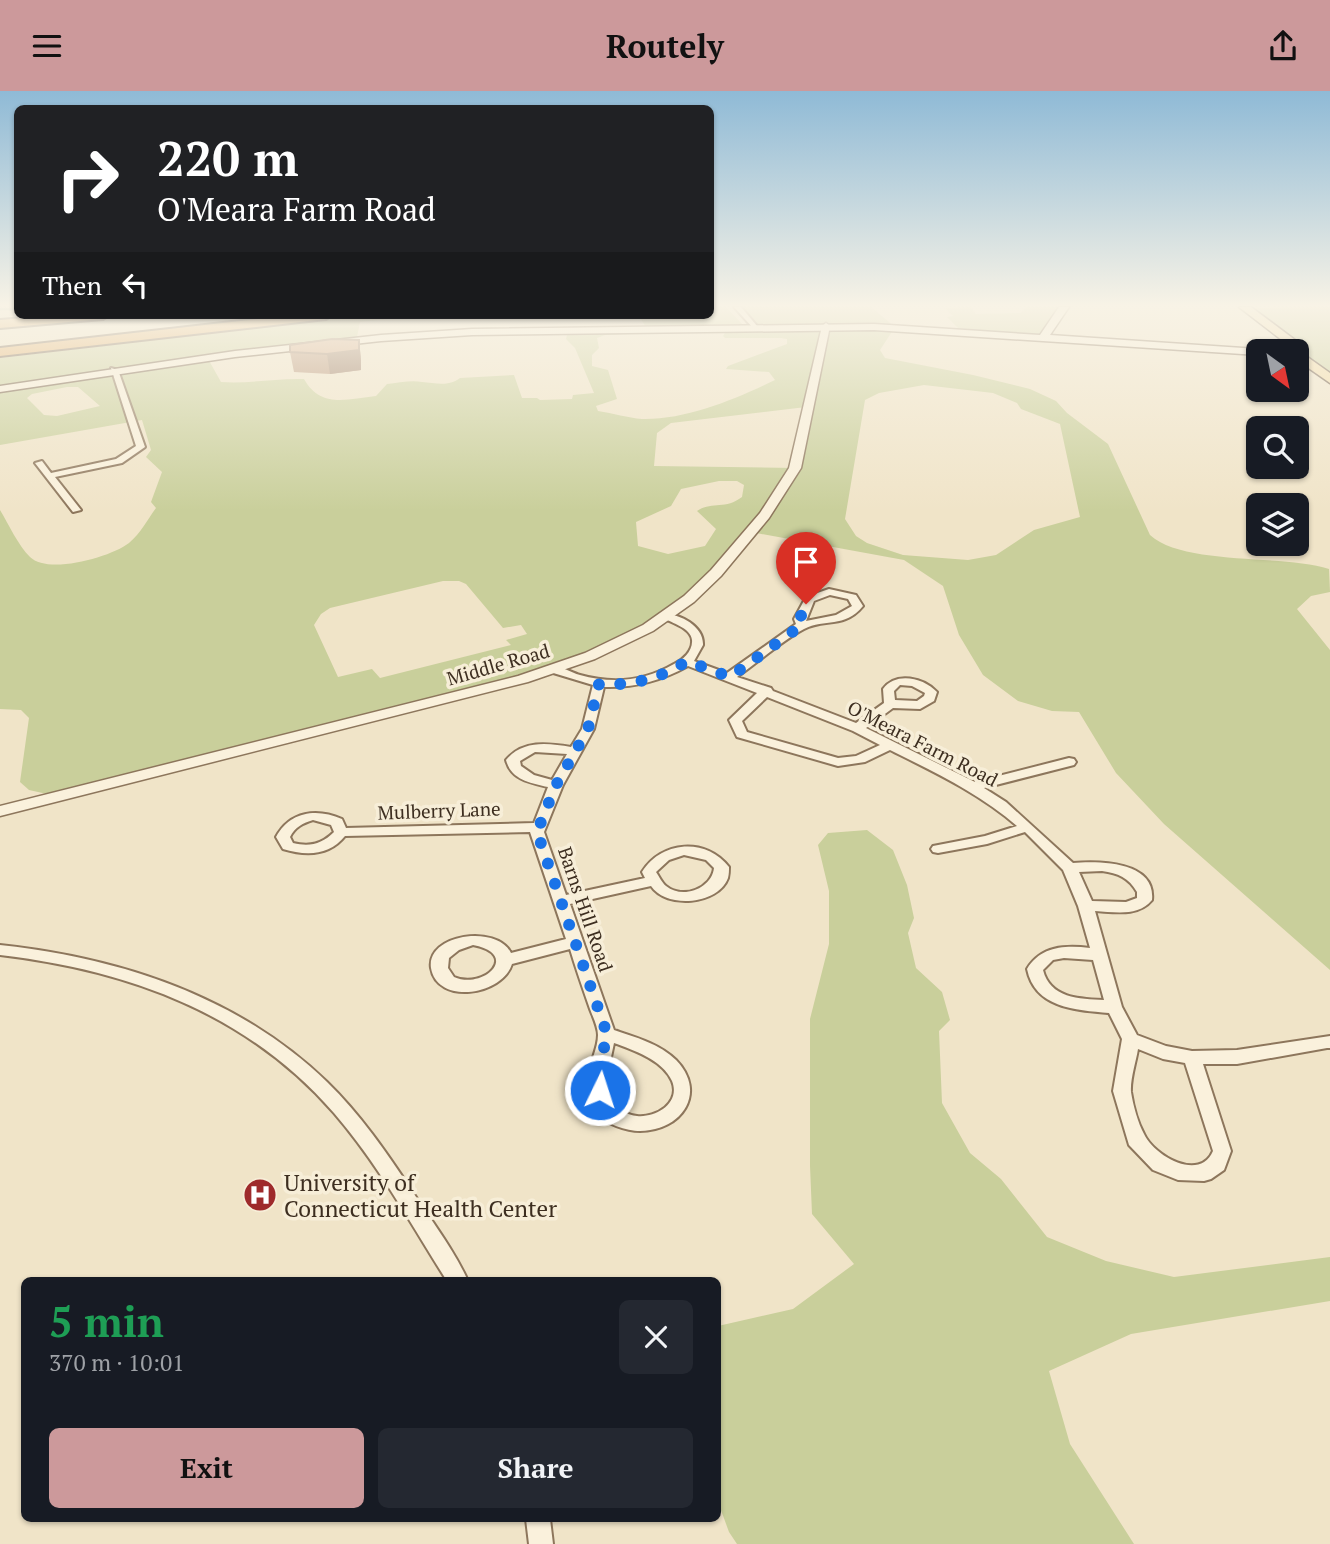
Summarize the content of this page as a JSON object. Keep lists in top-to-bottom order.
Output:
{
  "streets": {
    "street": [
      "Middle Road",
      "O'Meara Farm Road",
      "Mulberry Lane",
      "Barns Hill Road"
    ]
  },
  "crossings": [
    ["Mulberry Lane", "Barns Hill Road"]
  ],
  "places": {
    "hospital": ["University of Connecticut Health Center"]
  },
  "north": "bottom right",
  "page": {
    "header": "Routely",
    "turn": ["220 m", "O'Meara Farm Road"],
    "then": "Then",
    "heading": ["5 min", "370 m · 10:01"],
    "buttons": ["Exit", "Share"]
  }
}
